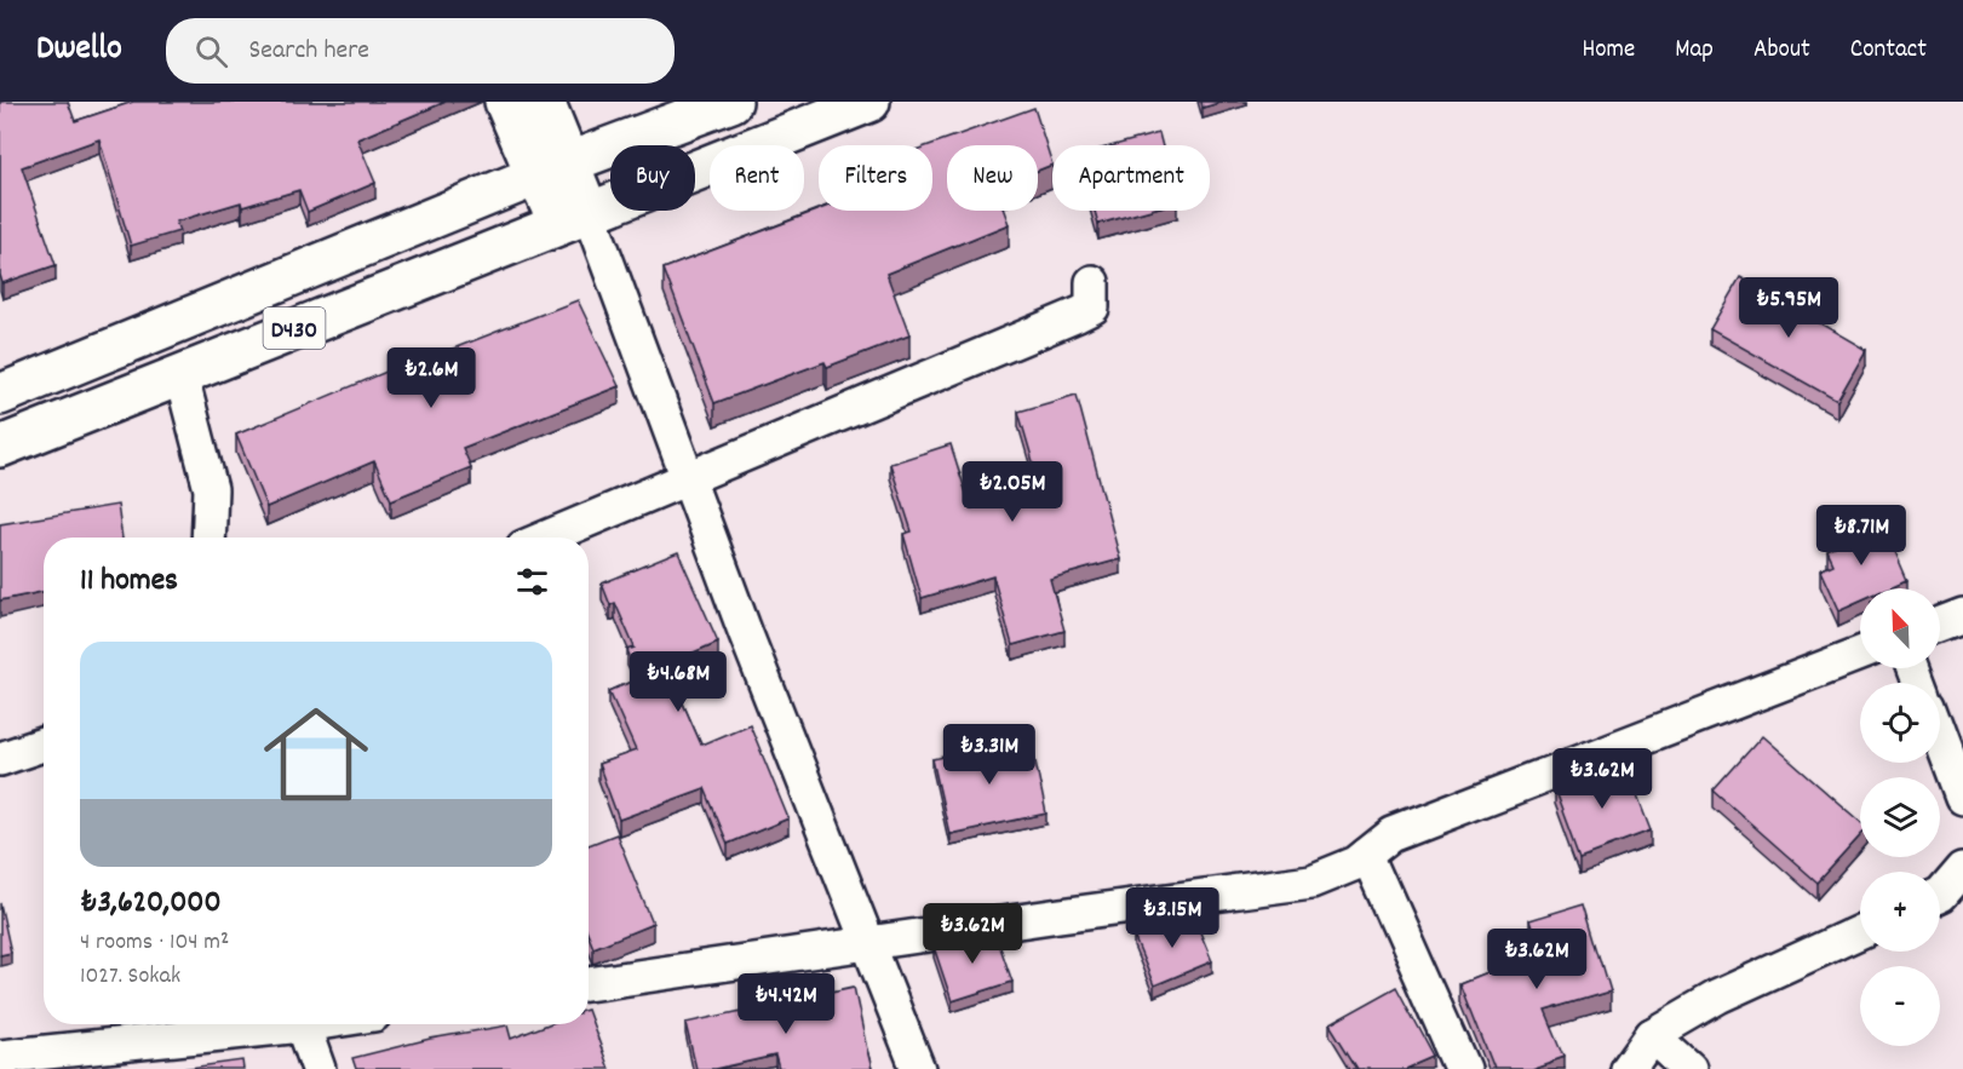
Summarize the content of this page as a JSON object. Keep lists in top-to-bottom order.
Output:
{
  "streets": {
    "main road": ["D430"]
  },
  "north": "top left",
  "page": {
    "header": "Dwello",
    "search": "Search here",
    "nav": [
      "Home",
      "Map",
      "About",
      "Contact"
    ],
    "chip": [
      "Buy",
      "Rent",
      "Filters",
      "New",
      "Apartment"
    ],
    "price": [
      "₺5.95M",
      "₺2.6M",
      "₺2.05M",
      "₺8.71M",
      "₺4.68M",
      "₺3.31M",
      "₺3.62M",
      "₺3.15M",
      "₺3.62M",
      "₺3.62M",
      "₺4.42M"
    ],
    "heading": "11 homes",
    "map_buttons": ["+", "−"],
    "list": [
      {
        "name": "₺3,620,000",
        "note": "4 rooms · 104 m² · 1027. Sokak"
      }
    ]
  }
}
